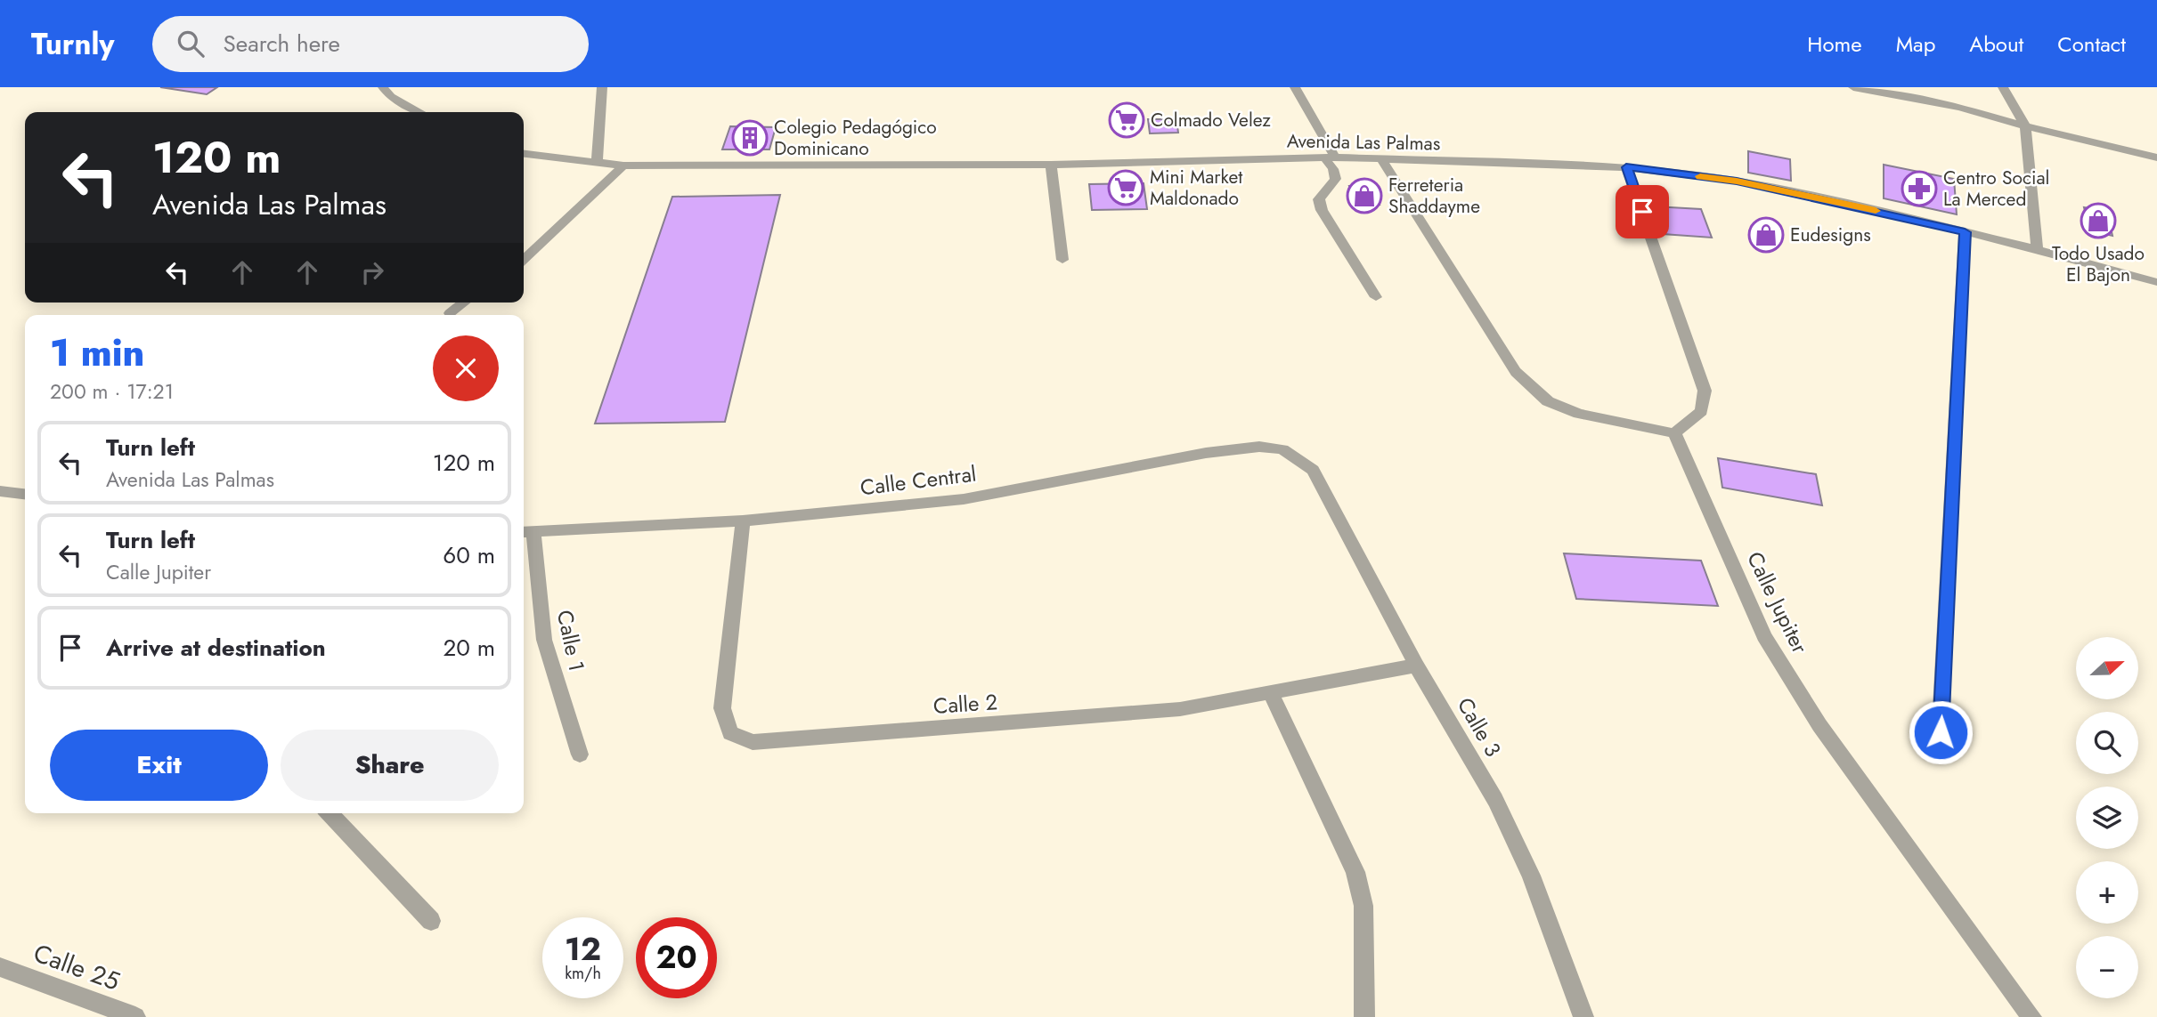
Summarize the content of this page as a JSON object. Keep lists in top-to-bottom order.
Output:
{
  "streets": {
    "street": [
      "Avenida Las Palmas",
      "Calle Central",
      "Calle Jupiter",
      "Calle 1",
      "Calle 2",
      "Calle 3",
      "Calle 25"
    ]
  },
  "crossings": [
    ["Calle Central", "Calle 1"],
    ["Calle Central", "Calle 2"],
    ["Calle Central", "Calle 3"],
    ["Calle 2", "Calle 3"]
  ],
  "places": {
    "supermarket": ["Colmado Velez", "Mini Market Maldonado"],
    "building": ["Colegio Pedagógico Dominicano"],
    "pharmacy": ["Centro Social La Merced"],
    "shop": ["Ferreteria Shaddayme", "Todo Usado El Bajon", "Eudesigns"]
  },
  "north": "right",
  "page": {
    "header": "Turnly",
    "search": "Search here",
    "nav": [
      "Home",
      "Map",
      "About",
      "Contact"
    ],
    "turn": ["120 m", "Avenida Las Palmas"],
    "heading": ["1 min", "200 m · 17:21"],
    "list": [
      {
        "name": "Turn left",
        "note": "Avenida Las Palmas",
        "value": "120 m"
      },
      {
        "name": "Turn left",
        "note": "Calle Jupiter",
        "value": "60 m"
      },
      {
        "name": "Arrive at destination",
        "value": "20 m"
      }
    ],
    "map_buttons": ["+", "−"],
    "buttons": ["Exit", "Share"],
    "speed": "12 km/h",
    "limit": "20"
  }
}
